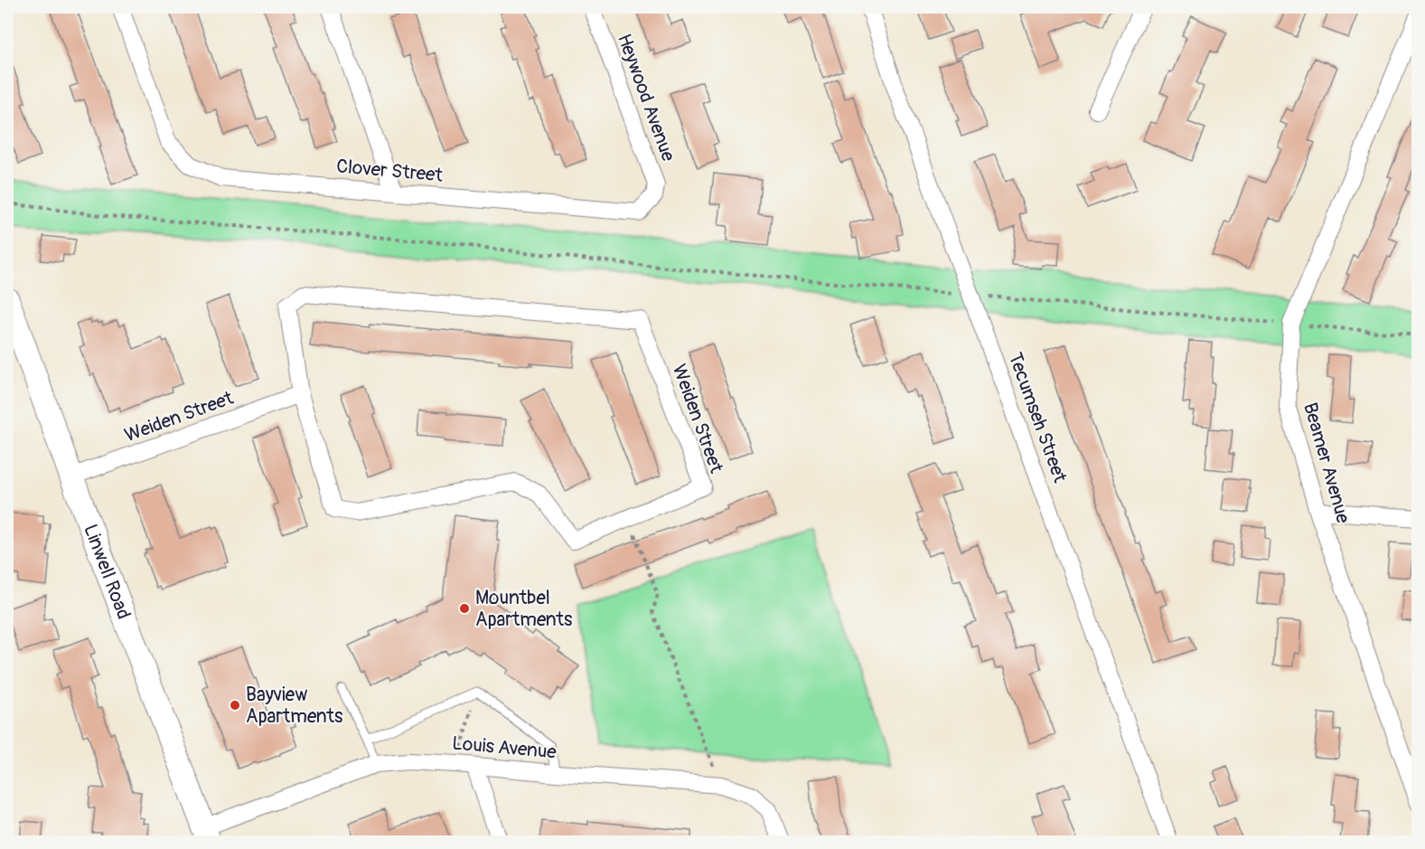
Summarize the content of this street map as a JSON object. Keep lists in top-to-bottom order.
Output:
{
  "streets": {
    "main road": ["Linwell Road"],
    "street": [
      "Heywood Avenue",
      "Clover Street",
      "Weiden Street",
      "Tecumseh Street",
      "Beamer Avenue",
      "Louis Avenue"
    ]
  },
  "crossings": [
    ["Heywood Avenue", "Clover Street"],
    ["Weiden Street", "Linwell Road"],
    ["Linwell Road", "Louis Avenue"]
  ],
  "places": ["Mountbel Apartments", "Bayview Apartments"]
}
